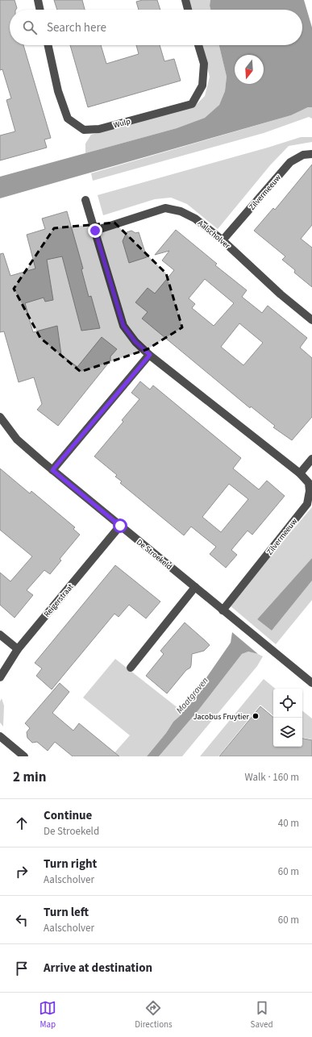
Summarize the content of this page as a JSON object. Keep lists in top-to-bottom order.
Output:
{
  "streets": {
    "street": [
      "Wulp",
      "Zilvermeeuw",
      "Aalscholver",
      "De Stroekeld",
      "Reigerstraat"
    ]
  },
  "crossings": [
    ["Zilvermeeuw", "Aalscholver"],
    ["Zilvermeeuw", "De Stroekeld"],
    ["De Stroekeld", "Reigerstraat"]
  ],
  "water": ["Maatgraven"],
  "places": ["Jacobus Fruytier"],
  "north": "bottom",
  "page": {
    "search": "Search here",
    "heading": ["2 min", "Walk · 160 m"],
    "list": [
      ["Continue", "De Stroekeld", "40 m"],
      ["Turn right", "Aalscholver", "60 m"],
      ["Turn left", "Aalscholver", "60 m"],
      "Arrive at destination"
    ],
    "nav": ["Map", "Directions", "Saved"]
  }
}
